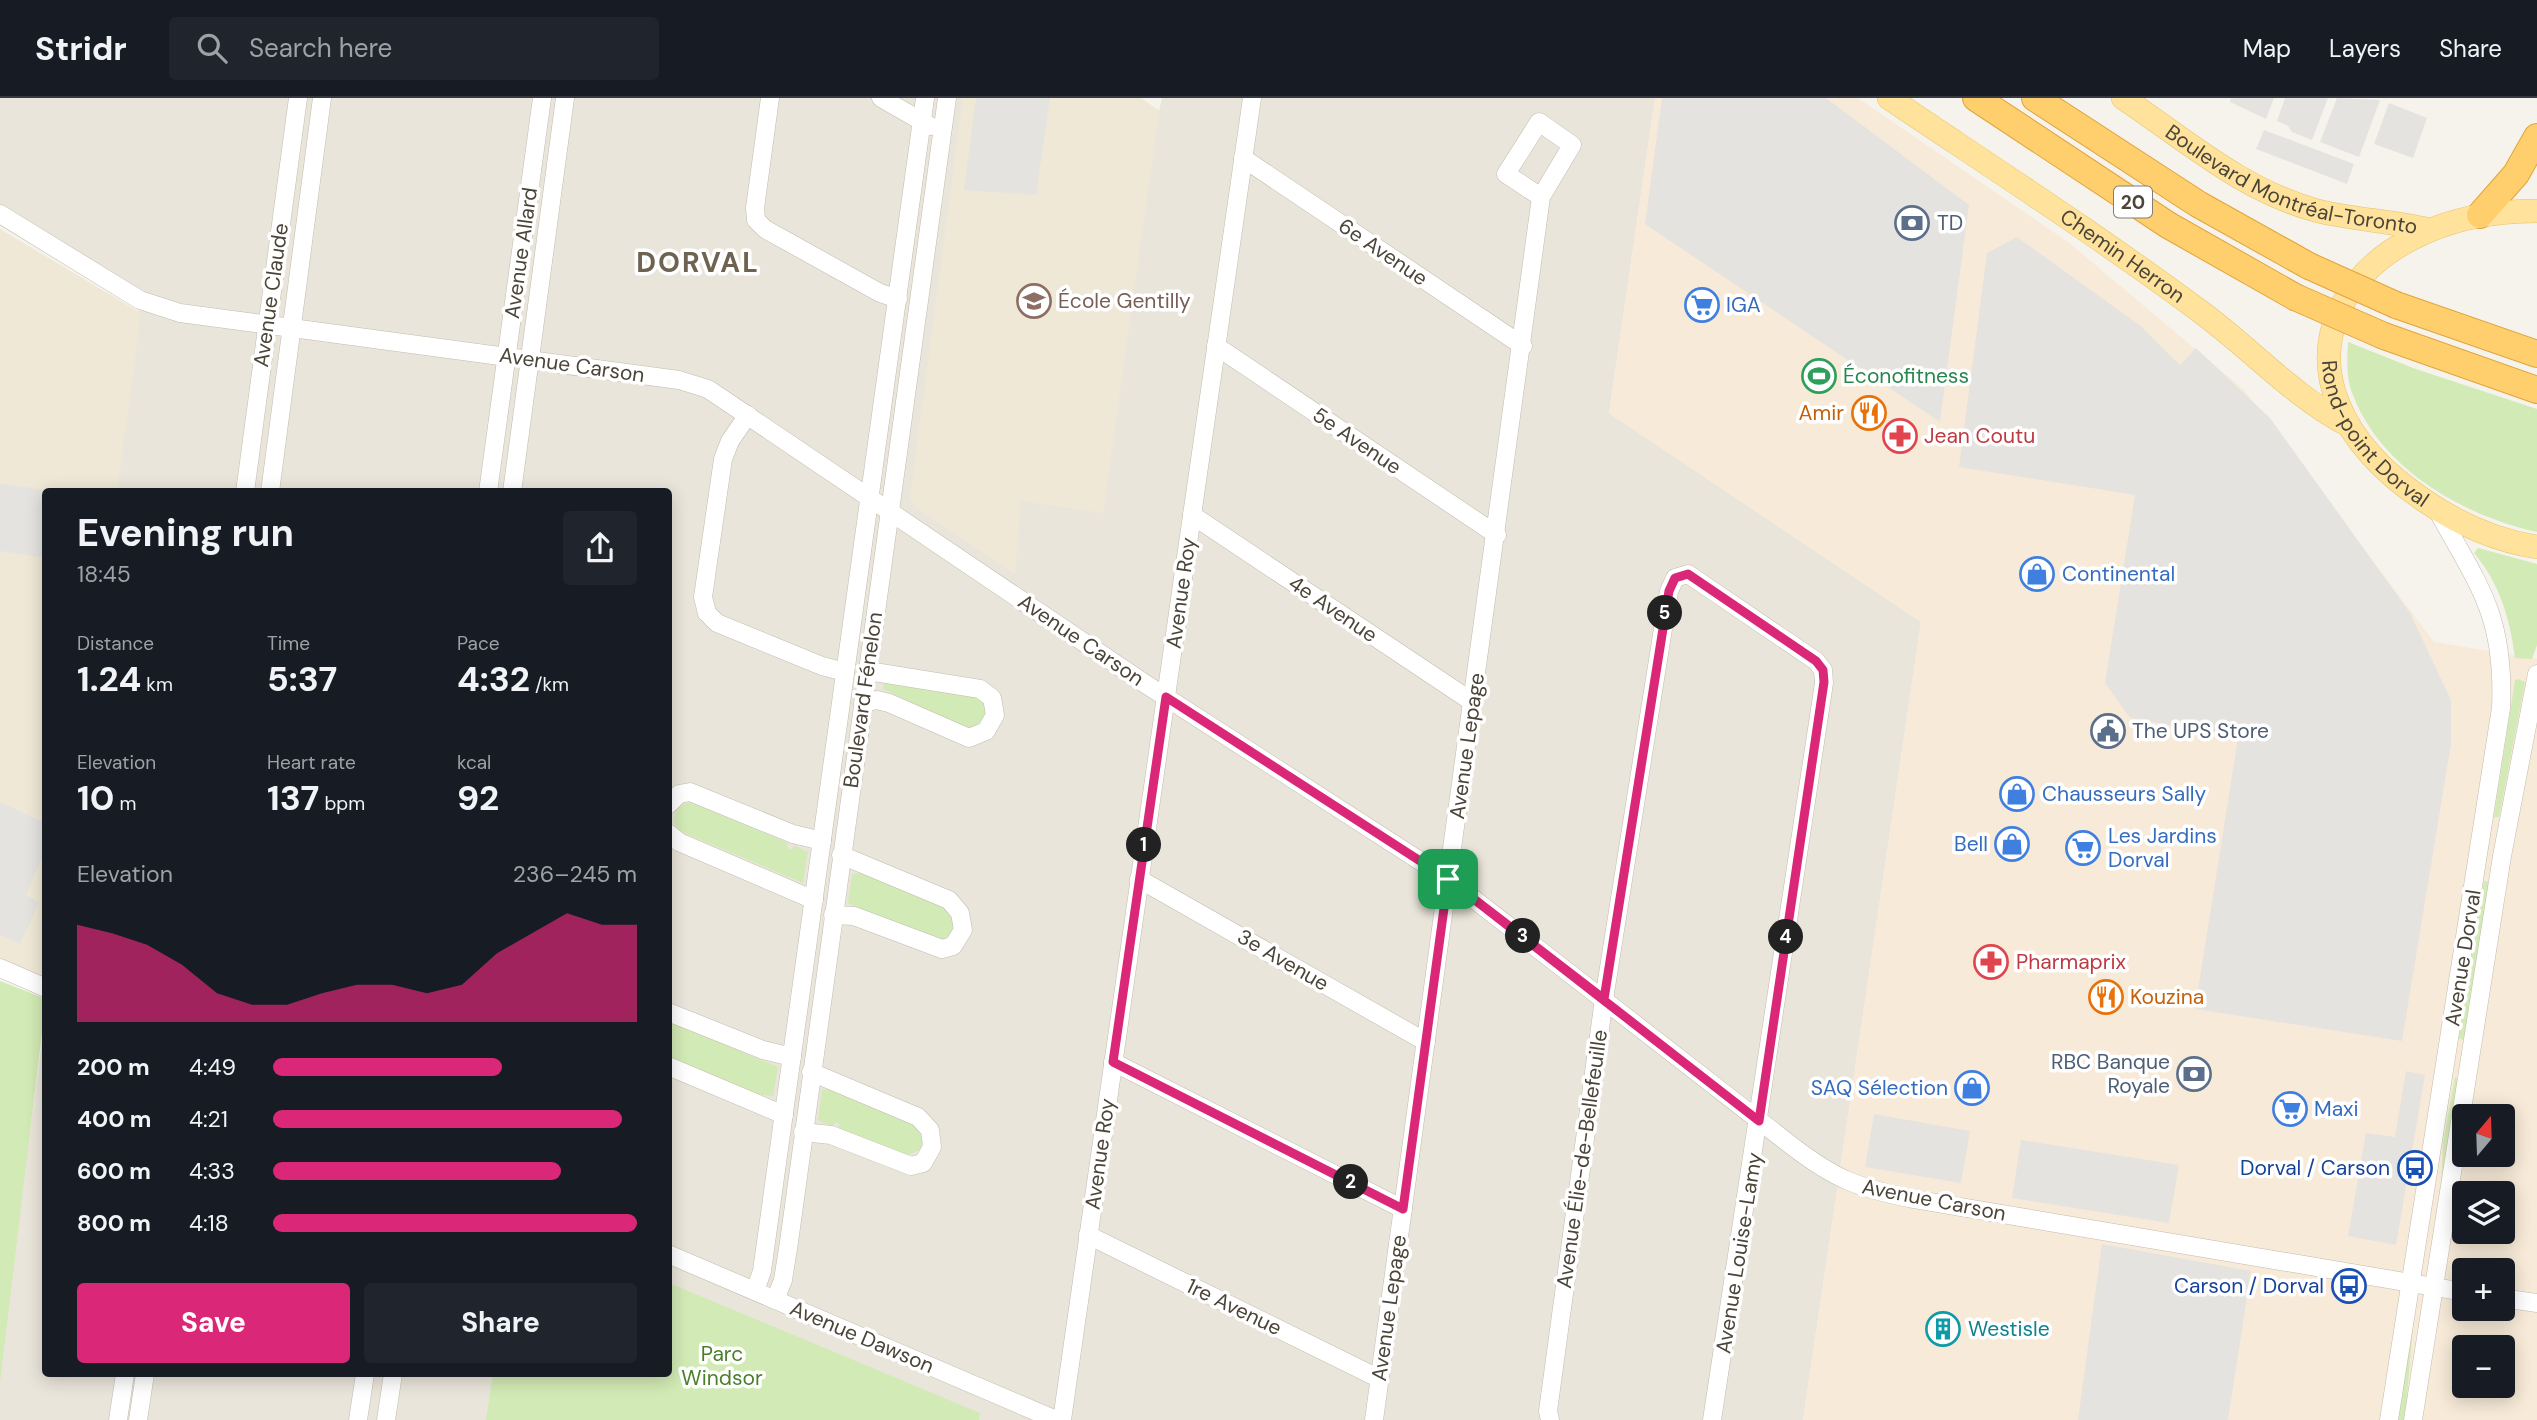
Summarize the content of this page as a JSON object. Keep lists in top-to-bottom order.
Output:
{
  "streets": {
    "highway": ["20"],
    "main road": ["Boulevard Montréal-Toronto", "Chemin Herron", "Rond-point Dorval"],
    "street": [
      "6e Avenue",
      "Avenue Allard",
      "Avenue Claude",
      "Avenue Carson",
      "5e Avenue",
      "Avenue Roy",
      "4e Avenue",
      "Boulevard Fénelon",
      "Avenue Lepage",
      "Avenue Dorval",
      "3e Avenue",
      "Avenue Élie-de-Bellefeuille",
      "Avenue Louise-Lamy",
      "1re Avenue",
      "Avenue Dawson"
    ]
  },
  "crossings": [
    ["Boulevard Montréal-Toronto", "Rond-point Dorval"],
    ["6e Avenue", "Avenue Roy"],
    ["6e Avenue", "Avenue Lepage"],
    ["Avenue Allard", "Avenue Carson"],
    ["Chemin Herron", "Rond-point Dorval"],
    ["Avenue Claude", "Avenue Carson"],
    ["Avenue Carson", "Avenue Roy"],
    ["Avenue Carson", "Boulevard Fénelon"],
    ["Avenue Carson", "Avenue Lepage"],
    ["Avenue Carson", "Avenue Dorval"],
    ["Avenue Carson", "Avenue Élie-de-Bellefeuille"],
    ["Avenue Carson", "Avenue Louise-Lamy"],
    ["Rond-point Dorval", "Avenue Dorval"],
    ["5e Avenue", "Avenue Roy"],
    ["5e Avenue", "Avenue Lepage"],
    ["Avenue Roy", "4e Avenue"],
    ["Avenue Roy", "3e Avenue"],
    ["Avenue Roy", "1re Avenue"],
    ["4e Avenue", "Avenue Lepage"],
    ["Boulevard Fénelon", "Avenue Dawson"],
    ["Avenue Lepage", "3e Avenue"],
    ["Avenue Lepage", "1re Avenue"],
    ["Avenue Élie-de-Bellefeuille", "Avenue Louise-Lamy"]
  ],
  "districts": ["DORVAL"],
  "parks": ["Parc Windsor"],
  "places": {
    "bank": ["TD", "RBC Banque Royale"],
    "school or university": ["École Gentilly"],
    "supermarket": ["IGA", "Les Jardins Dorval", "Maxi"],
    "sports": ["Éconofitness"],
    "restaurant": ["Amir", "Kouzina"],
    "pharmacy": ["Jean Coutu", "Pharmaprix"],
    "shop": [
      "Continental",
      "Chausseurs Sally",
      "Bell",
      "SAQ Sélection"
    ],
    "public building": ["The UPS Store"],
    "bus stop": ["Dorval / Carson", "Carson / Dorval"],
    "building": ["Westisle"]
  },
  "north": "top",
  "page": {
    "header": "Stridr",
    "search": "Search here",
    "nav": ["Map", "Layers", "Share"],
    "heading": ["Evening run", "18:45"],
    "pins": [
      "5",
      "1",
      "3",
      "4",
      "2"
    ],
    "stats": [
      ["Distance", "1.24 km"],
      ["Time", "5:37"],
      ["Pace", "4:32 /km"],
      ["Elevation", "10 m"],
      ["Heart rate", "137 bpm"],
      ["kcal", "92"]
    ],
    "chart": ["Elevation", "236–245 m"],
    "list": [
      {
        "name": "200 m",
        "note": "4:49"
      },
      {
        "name": "400 m",
        "note": "4:21"
      },
      {
        "name": "600 m",
        "note": "4:33"
      },
      {
        "name": "800 m",
        "note": "4:18"
      }
    ],
    "map_buttons": ["+", "−"],
    "buttons": ["Save", "Share"]
  }
}
